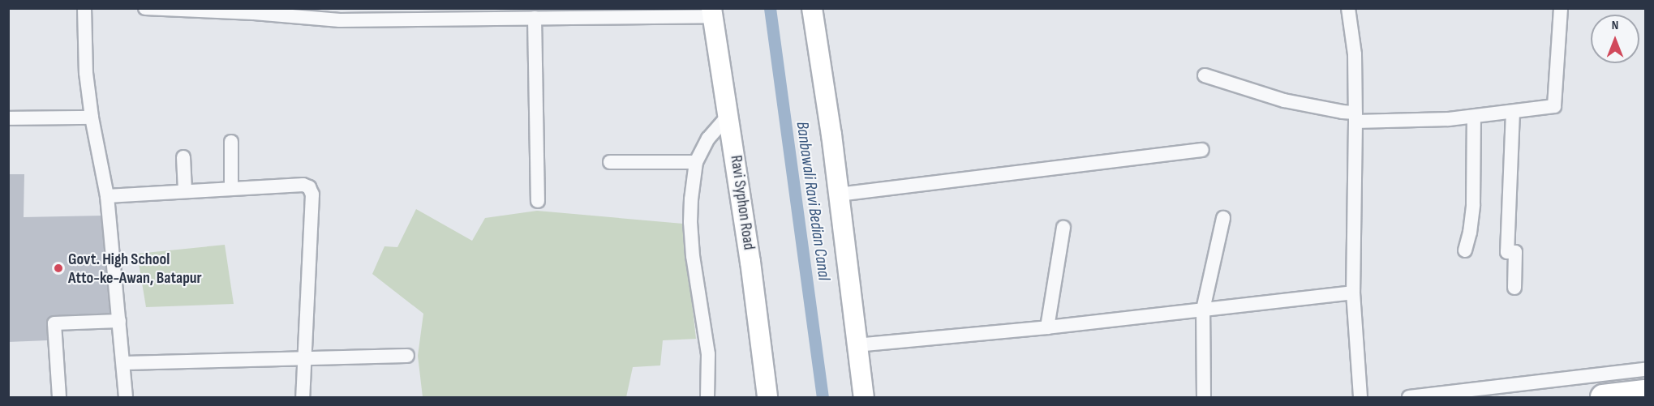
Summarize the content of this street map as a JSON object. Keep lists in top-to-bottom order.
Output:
{
  "streets": {
    "street": ["Ravi Syphon Road"]
  },
  "water": ["Banbawali Ravi Bedian Canal"],
  "places": ["Govt. High School Atto-ke-Awan, Batapur"],
  "north": "top"
}
